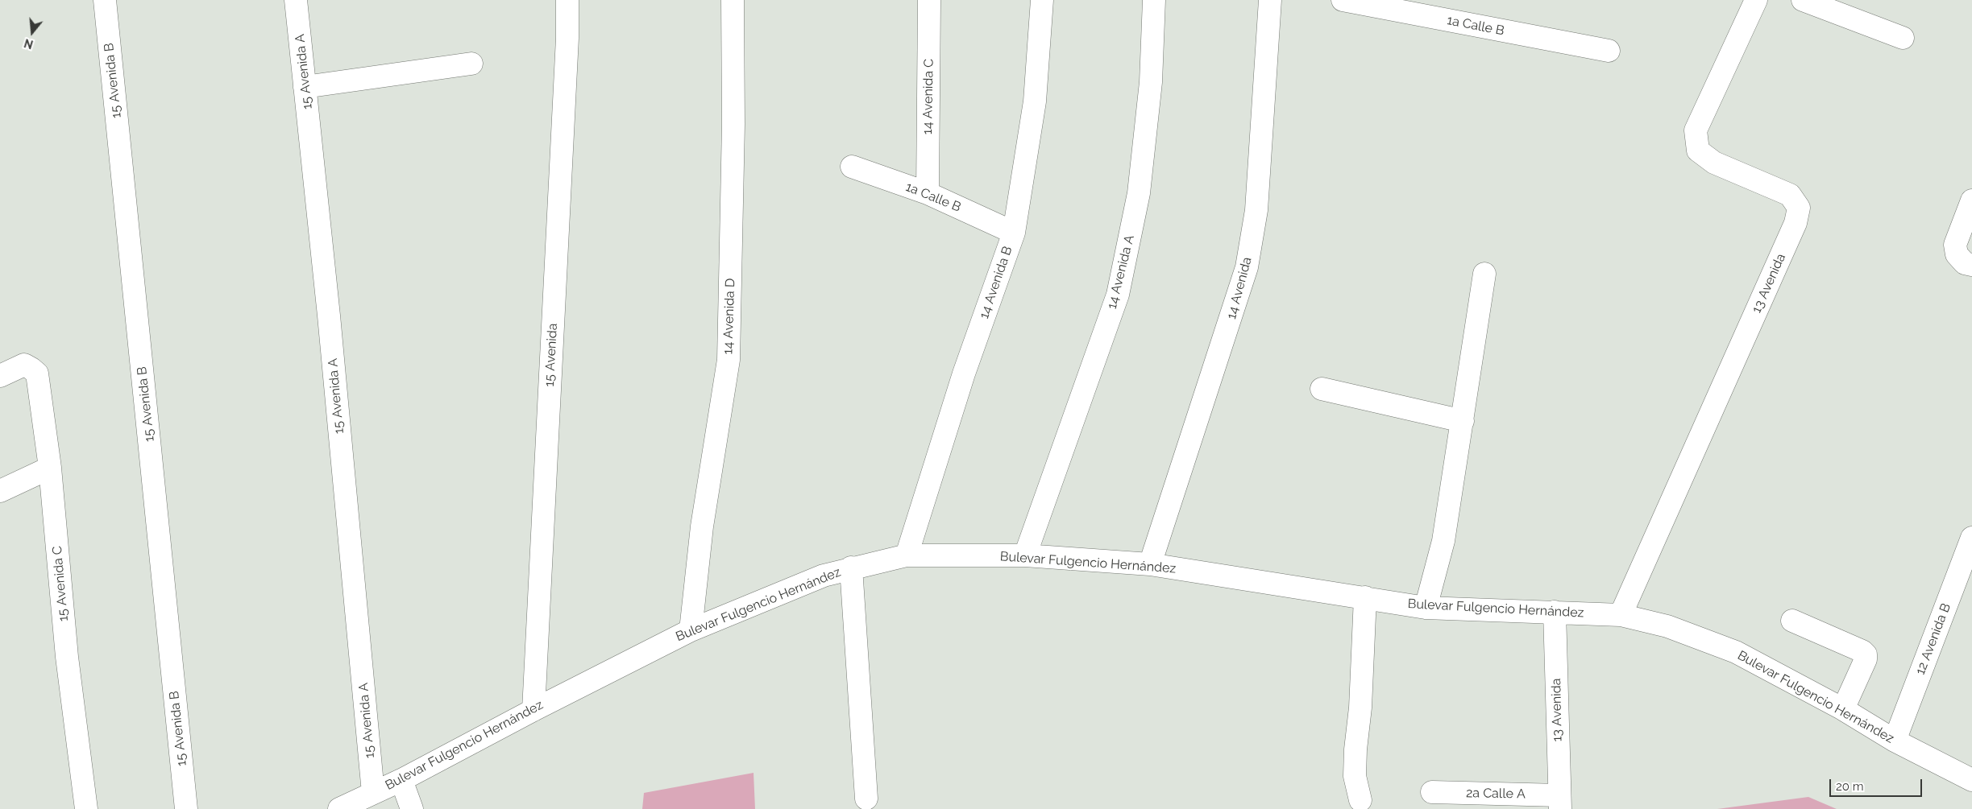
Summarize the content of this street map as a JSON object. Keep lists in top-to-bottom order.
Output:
{
  "streets": {
    "street": [
      "1a Calle B",
      "15 Avenida A",
      "15 Avenida B",
      "14 Avenida C",
      "14 Avenida A",
      "14 Avenida B",
      "13 Avenida",
      "14 Avenida",
      "14 Avenida D",
      "15 Avenida",
      "Bulevar Fulgencio Hernández",
      "15 Avenida C",
      "12 Avenida B",
      "2a Calle A"
    ]
  },
  "crossings": [
    ["1a Calle B", "14 Avenida C"],
    ["1a Calle B", "14 Avenida B"],
    ["15 Avenida A", "Bulevar Fulgencio Hernández"],
    ["14 Avenida A", "Bulevar Fulgencio Hernández"],
    ["14 Avenida B", "Bulevar Fulgencio Hernández"],
    ["13 Avenida", "Bulevar Fulgencio Hernández"],
    ["13 Avenida", "2a Calle A"],
    ["14 Avenida", "Bulevar Fulgencio Hernández"],
    ["14 Avenida D", "Bulevar Fulgencio Hernández"],
    ["15 Avenida", "Bulevar Fulgencio Hernández"],
    ["Bulevar Fulgencio Hernández", "12 Avenida B"]
  ],
  "scale_bar": "20 m",
  "north": "bottom"
}
